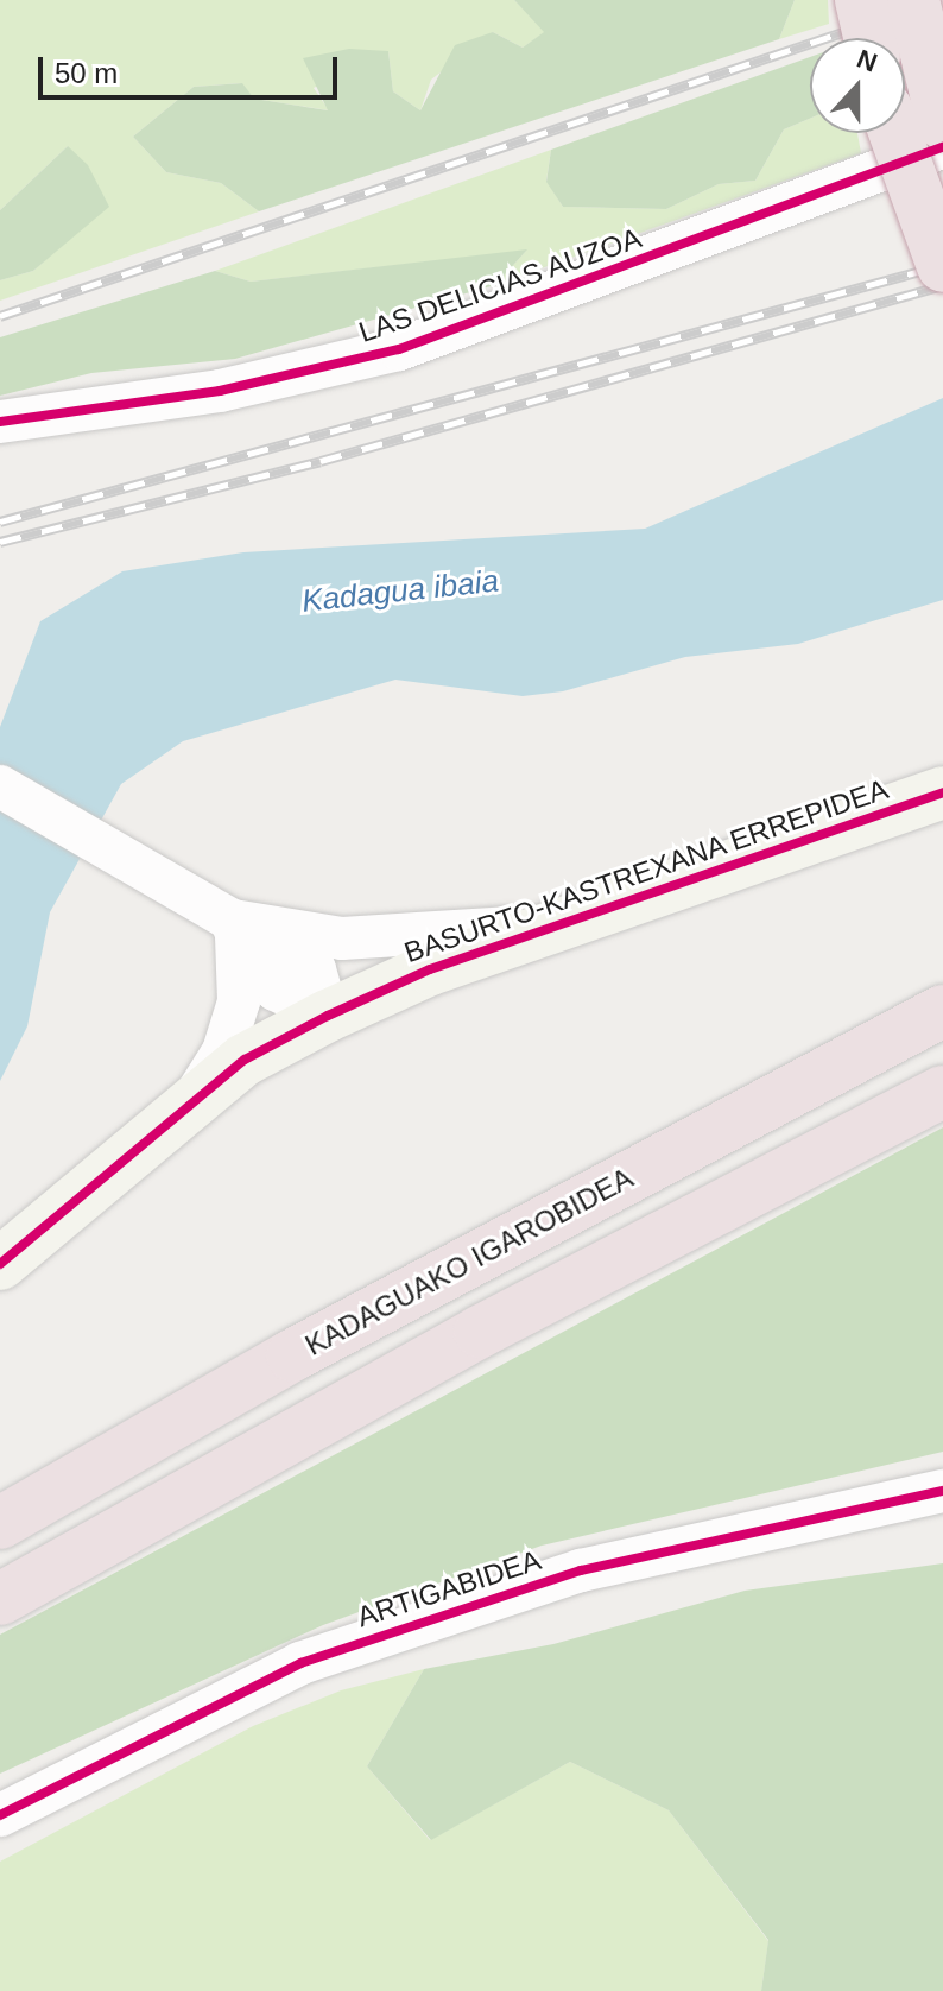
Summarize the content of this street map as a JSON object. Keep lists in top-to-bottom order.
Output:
{
  "streets": {
    "highway": ["KADAGUAKO IGAROBIDEA"],
    "street": ["LAS DELICIAS AUZOA", "BASURTO-KASTREXANA ERREPIDEA", "ARTIGABIDEA"]
  },
  "water": ["Kadagua ibaia"],
  "scale_bar": "50 m",
  "north": "top"
}
